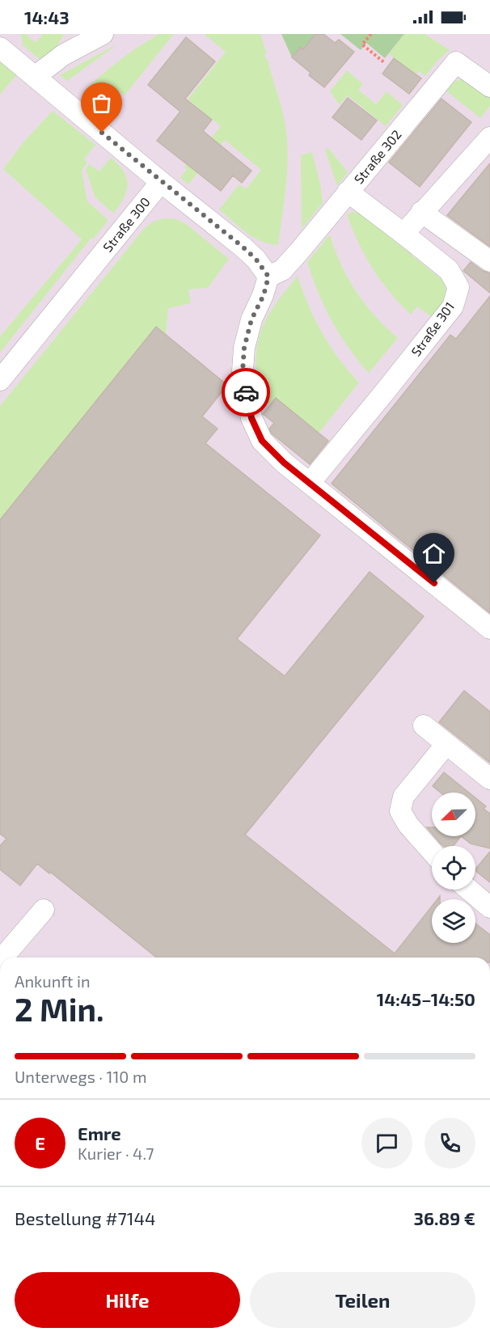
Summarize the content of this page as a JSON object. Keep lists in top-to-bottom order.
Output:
{
  "streets": {
    "street": ["Straße 302", "Straße 300", "Straße 301"]
  },
  "crossings": [
    ["Straße 302", "Straße 301"]
  ],
  "north": "bottom left",
  "page": {
    "status": "14:43",
    "heading": ["2 Min.", "Ankunft in", "14:45–14:50"],
    "panel": [
      "Emre",
      "Kurier · 4.7",
      "Bestellung #7144",
      "36.89 €"
    ],
    "bar": "Unterwegs · 110 m",
    "round": "E",
    "buttons": ["Hilfe", "Teilen"]
  }
}
